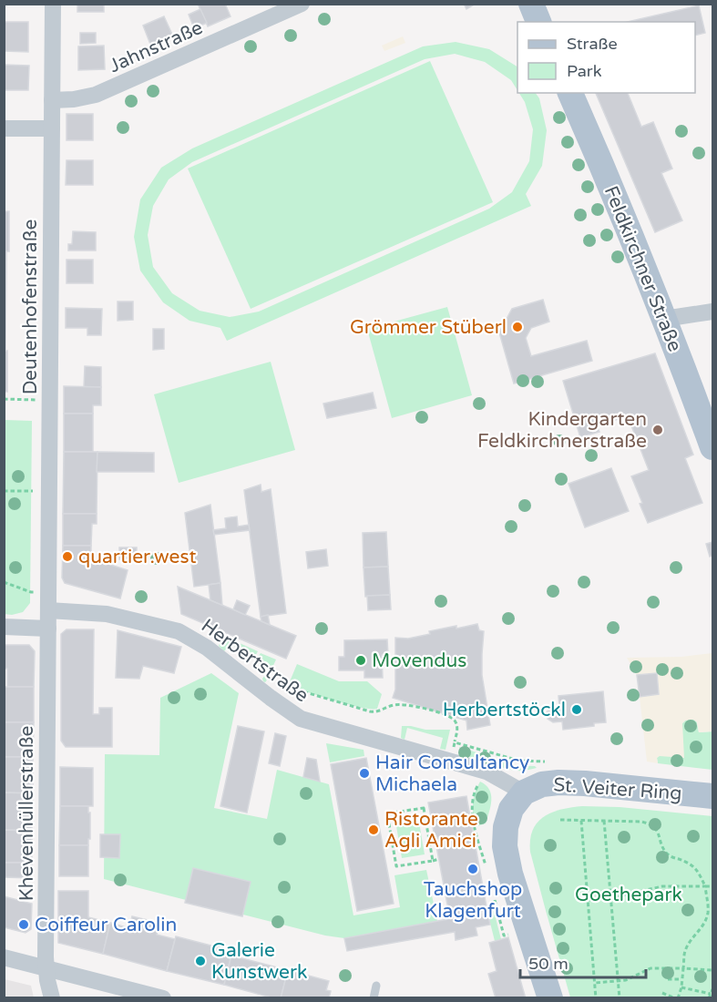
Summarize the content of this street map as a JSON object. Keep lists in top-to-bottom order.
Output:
{
  "streets": {
    "main road": ["Feldkirchner Straße", "St. Veiter Ring"],
    "street": [
      "Jahnstraße",
      "Deutenhofenstraße",
      "Herbertstraße",
      "Khevenhüllerstraße"
    ]
  },
  "crossings": [
    ["Jahnstraße", "Deutenhofenstraße"],
    ["Deutenhofenstraße", "Herbertstraße"],
    ["Herbertstraße", "St. Veiter Ring"]
  ],
  "parks": ["Goethepark"],
  "places": [
    "Grömmer Stüberl",
    "Kindergarten Feldkirchnerstraße",
    "quartier.west",
    "Movendus",
    "Herbertstöckl",
    "Hair Consultancy Michaela",
    "Ristorante Agli Amici",
    "Tauchshop Klagenfurt",
    "Coiffeur Carolin",
    "Galerie Kunstwerk"
  ],
  "legend": ["Straße", "Park"],
  "scale_bar": "50 m"
}
